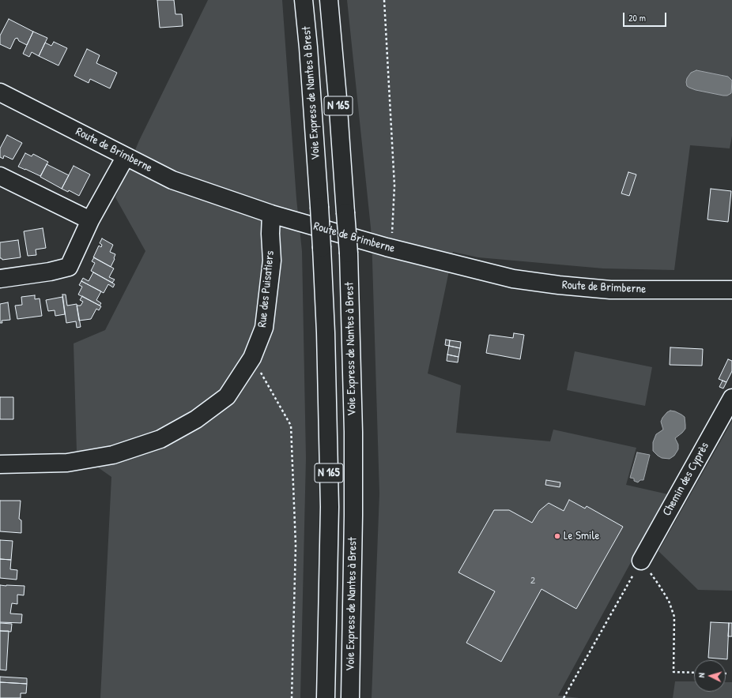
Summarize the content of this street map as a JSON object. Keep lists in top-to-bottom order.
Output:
{
  "streets": {
    "main road": [
      "Voie Express de Nantes à Brest",
      "N 165",
      "Route de Brimberne",
      "Rue des Puisatiers",
      "Chemin des Cyprès"
    ]
  },
  "crossings": [
    ["Route de Brimberne", "Rue des Puisatiers"]
  ],
  "places": ["Le Smile"],
  "house_numbers": ["2"],
  "scale_bar": "20 m",
  "north": "left"
}
